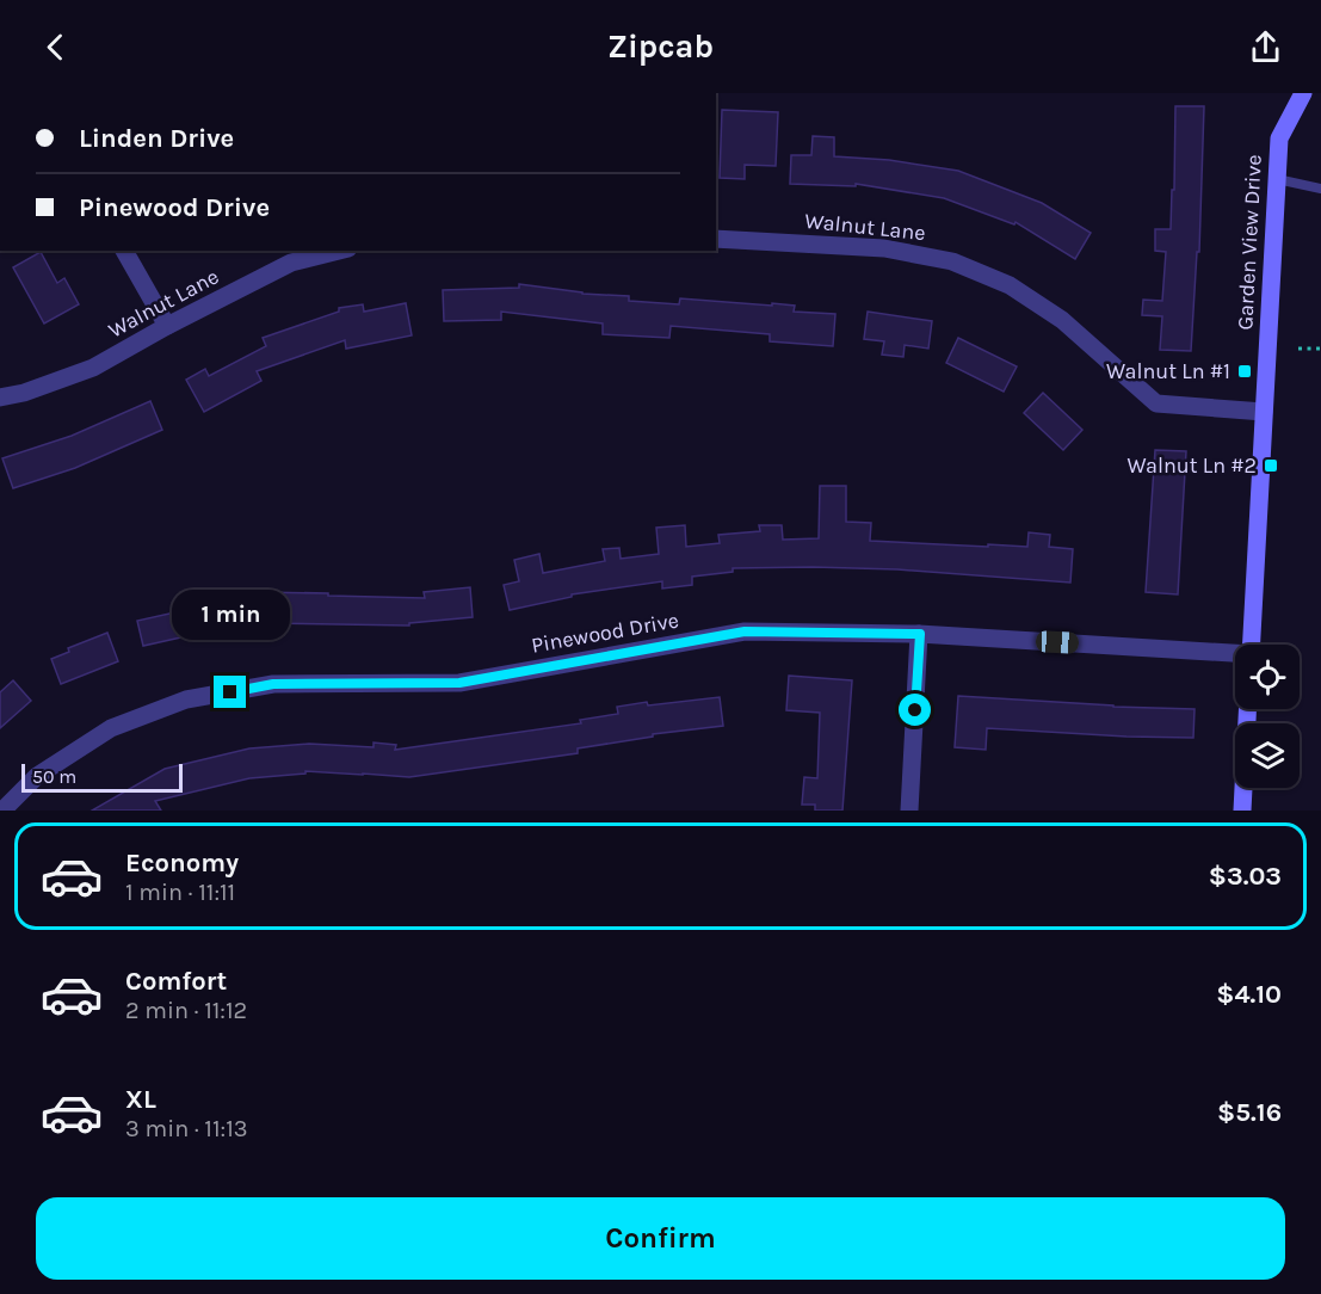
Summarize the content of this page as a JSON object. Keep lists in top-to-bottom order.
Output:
{
  "streets": {
    "street": ["Walnut Lane", "Garden View Drive", "Pinewood Drive"]
  },
  "crossings": [
    ["Walnut Lane", "Garden View Drive"]
  ],
  "places": {
    "transit": ["Walnut Ln #1", "Walnut Ln #2"]
  },
  "scale_bar": "50 m",
  "page": {
    "header": "Zipcab",
    "banner": ["Linden Drive", "Pinewood Drive"],
    "bubble": "1 min",
    "scale": "50 m",
    "list": [
      {
        "name": "Economy",
        "note": "1 min · 11:11",
        "value": "$3.03"
      },
      {
        "name": "Comfort",
        "note": "2 min · 11:12",
        "value": "$4.10"
      },
      {
        "name": "XL",
        "note": "3 min · 11:13",
        "value": "$5.16"
      }
    ],
    "buttons": "Confirm"
  }
}
